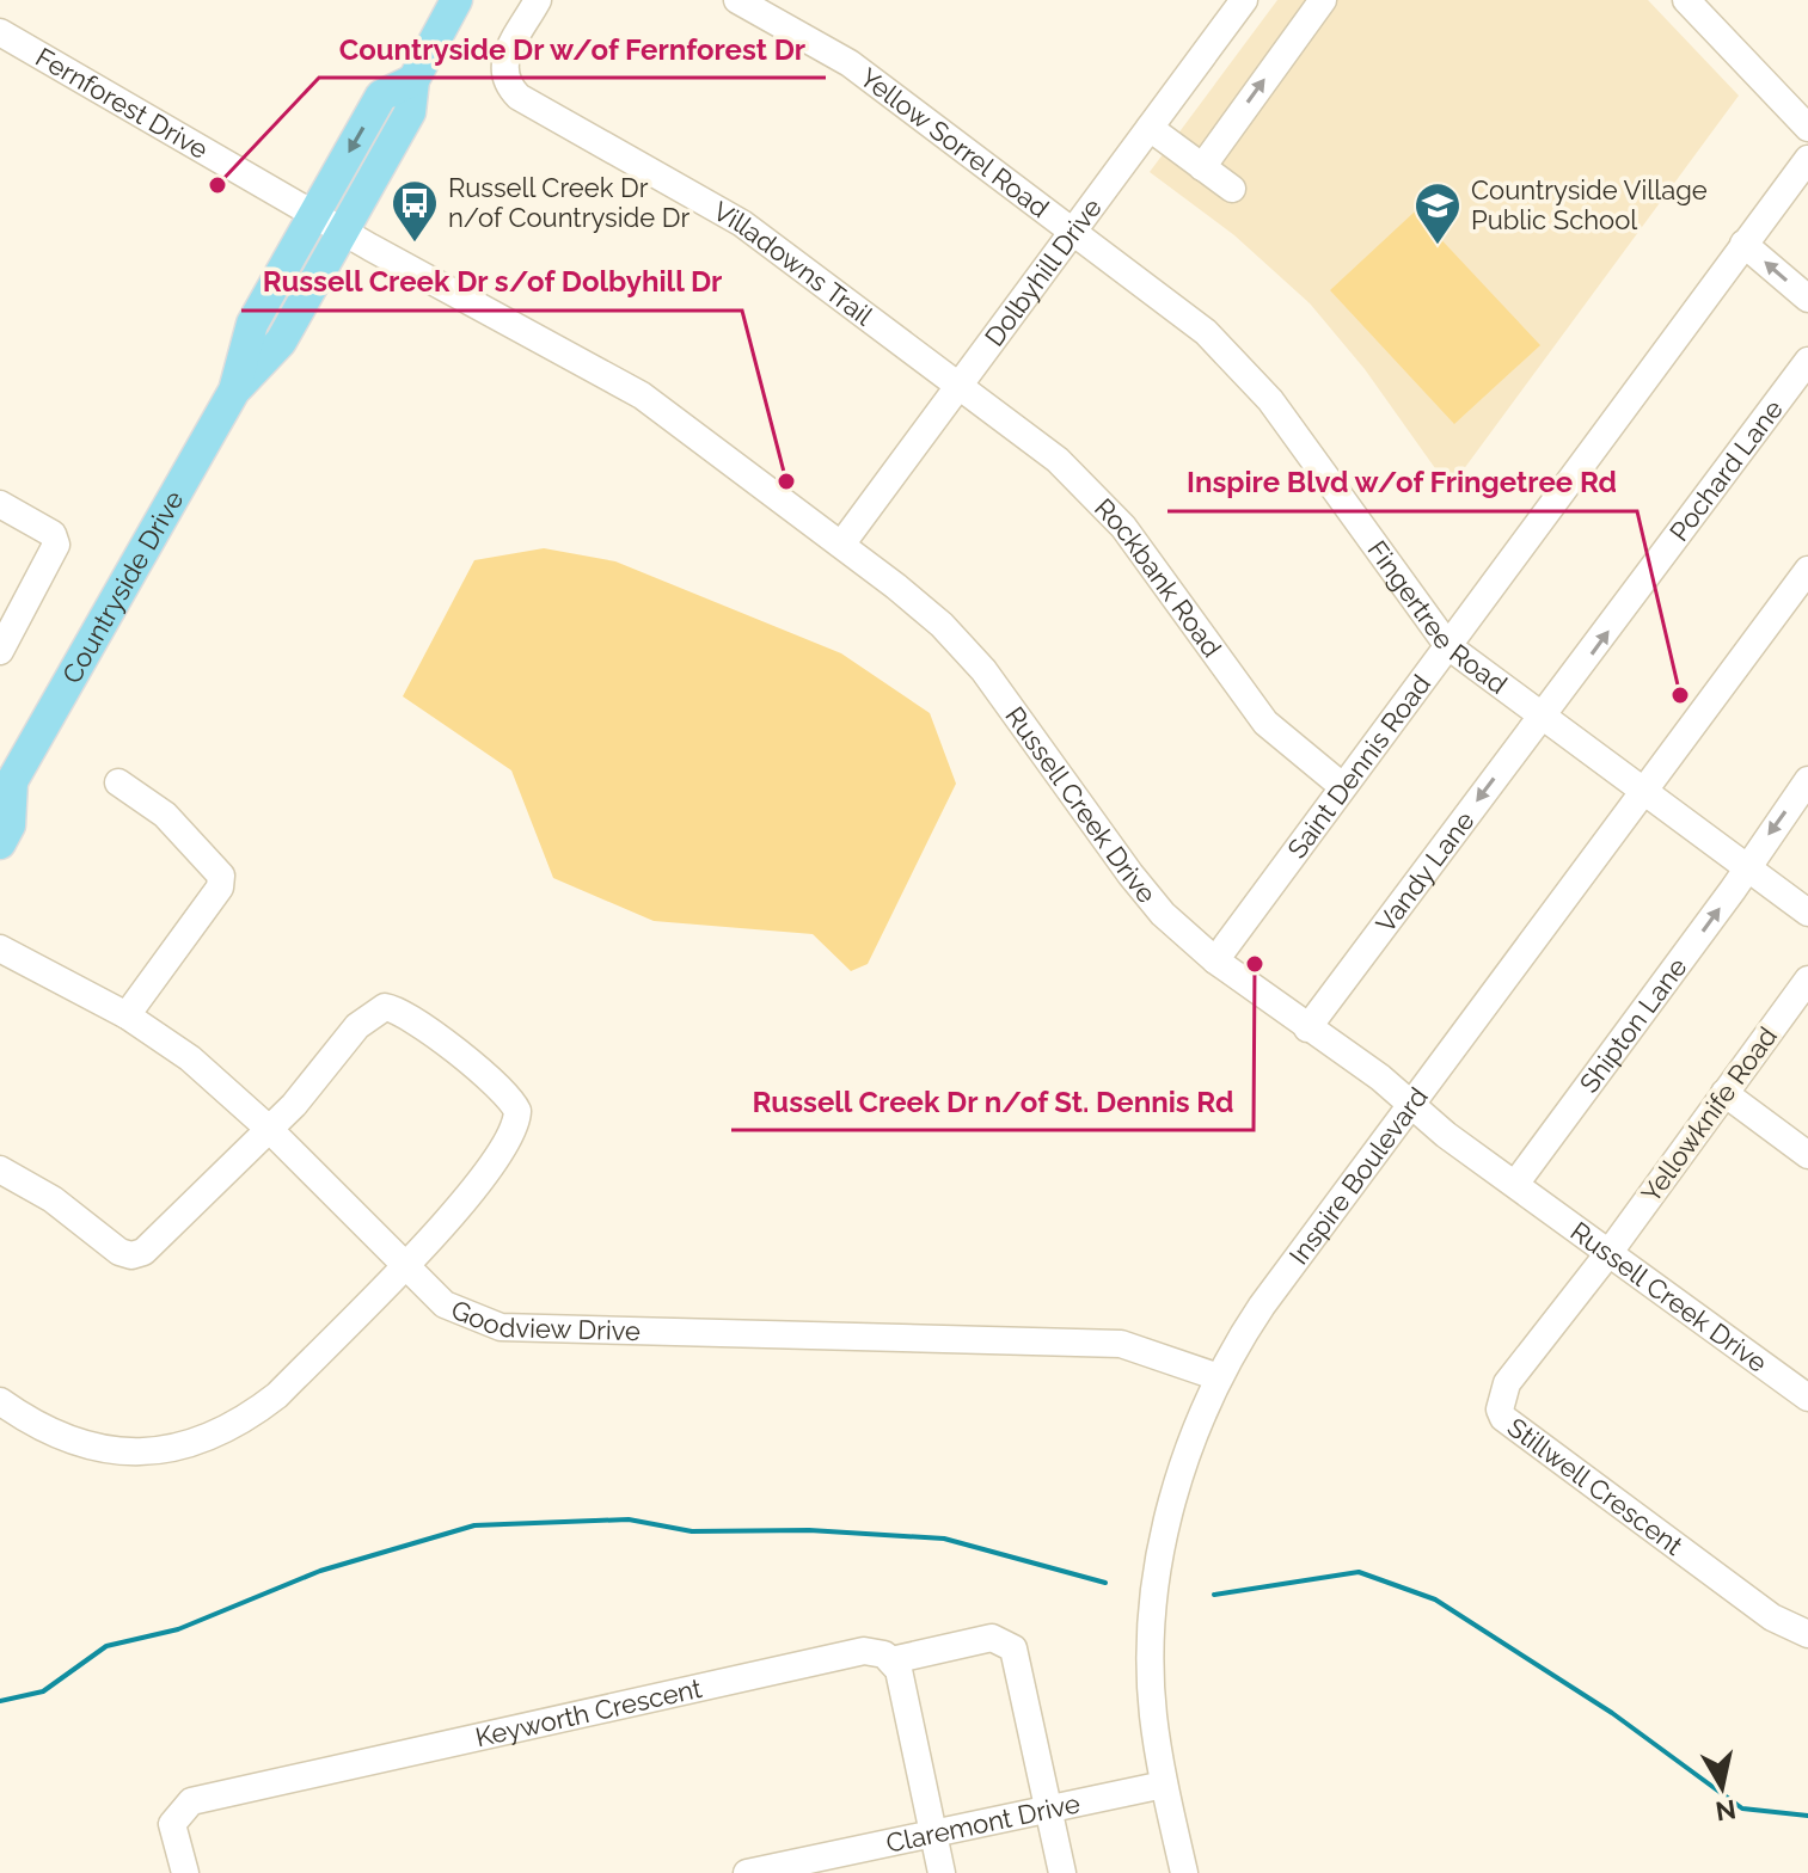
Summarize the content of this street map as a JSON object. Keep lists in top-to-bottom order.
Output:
{
  "streets": {
    "main road": ["Countryside Drive"],
    "street": [
      "Fernforest Drive",
      "Yellow Sorrel Road",
      "Villadowns Trail",
      "Dolbyhill Drive",
      "Pochard Lane",
      "Rockbank Road",
      "Fingertree Road",
      "Saint Dennis Road",
      "Russell Creek Drive",
      "Vandy Lane",
      "Shipton Lane",
      "Yellowknife Road",
      "Inspire Boulevard",
      "Goodview Drive",
      "Stillwell Crescent",
      "Keyworth Crescent",
      "Claremont Drive"
    ]
  },
  "crossings": [
    ["Fernforest Drive", "Countryside Drive"],
    ["Fernforest Drive", "Russell Creek Drive"],
    ["Yellow Sorrel Road", "Dolbyhill Drive"],
    ["Yellow Sorrel Road", "Fingertree Road"],
    ["Villadowns Trail", "Dolbyhill Drive"],
    ["Villadowns Trail", "Rockbank Road"],
    ["Dolbyhill Drive", "Rockbank Road"],
    ["Dolbyhill Drive", "Fingertree Road"],
    ["Dolbyhill Drive", "Russell Creek Drive"],
    ["Pochard Lane", "Fingertree Road"],
    ["Pochard Lane", "Vandy Lane"],
    ["Rockbank Road", "Saint Dennis Road"],
    ["Countryside Drive", "Russell Creek Drive"],
    ["Fingertree Road", "Saint Dennis Road"],
    ["Fingertree Road", "Vandy Lane"],
    ["Fingertree Road", "Shipton Lane"],
    ["Fingertree Road", "Inspire Boulevard"],
    ["Saint Dennis Road", "Russell Creek Drive"],
    ["Russell Creek Drive", "Vandy Lane"],
    ["Russell Creek Drive", "Shipton Lane"],
    ["Russell Creek Drive", "Yellowknife Road"],
    ["Russell Creek Drive", "Inspire Boulevard"],
    ["Russell Creek Drive", "Stillwell Crescent"],
    ["Yellowknife Road", "Stillwell Crescent"],
    ["Inspire Boulevard", "Goodview Drive"],
    ["Inspire Boulevard", "Claremont Drive"],
    ["Keyworth Crescent", "Claremont Drive"]
  ],
  "one_way": ["Pochard Lane", "Vandy Lane"],
  "places": {
    "other": [
      "Countryside Dr w/of Fernforest Dr",
      "Russell Creek Dr s/of Dolbyhill Dr",
      "Inspire Blvd w/of Fringetree Rd",
      "Russell Creek Dr n/of St. Dennis Rd"
    ],
    "bus stop": ["Russell Creek Dr n/of Countryside Dr"],
    "school or university": ["Countryside Village Public School"]
  },
  "north": "bottom"
}
